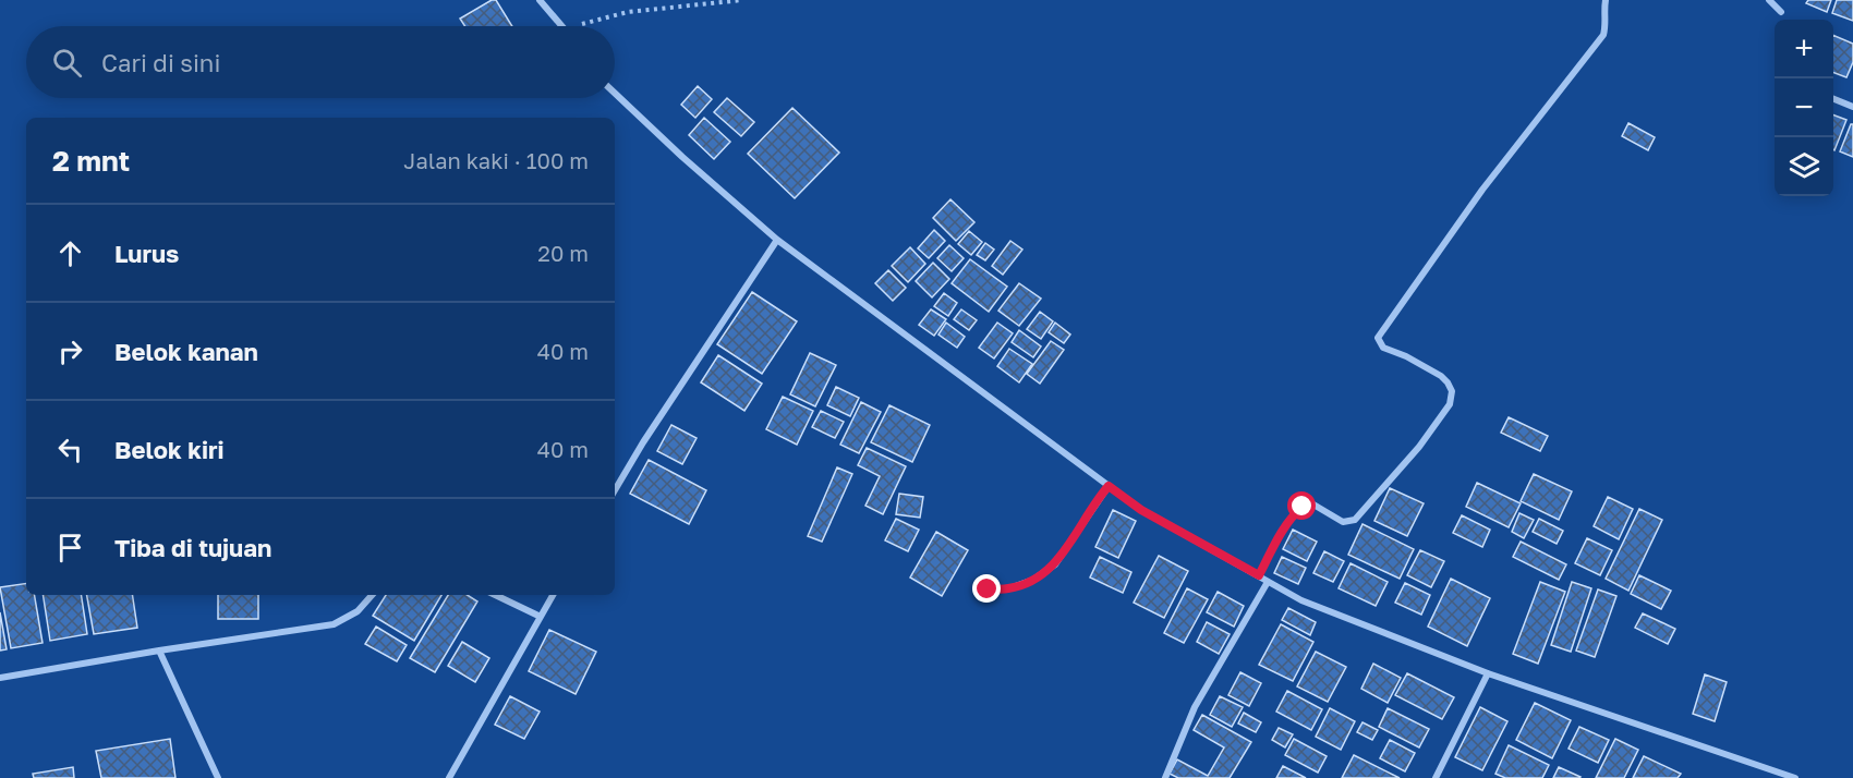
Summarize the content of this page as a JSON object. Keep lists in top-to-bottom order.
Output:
{
  "page": {
    "map_buttons": ["+", "−"],
    "search": "Cari di sini",
    "heading": ["2 mnt", "Jalan kaki · 100 m"],
    "list": [
      ["Lurus", "20 m"],
      ["Belok kanan", "40 m"],
      ["Belok kiri", "40 m"],
      "Tiba di tujuan"
    ]
  }
}
